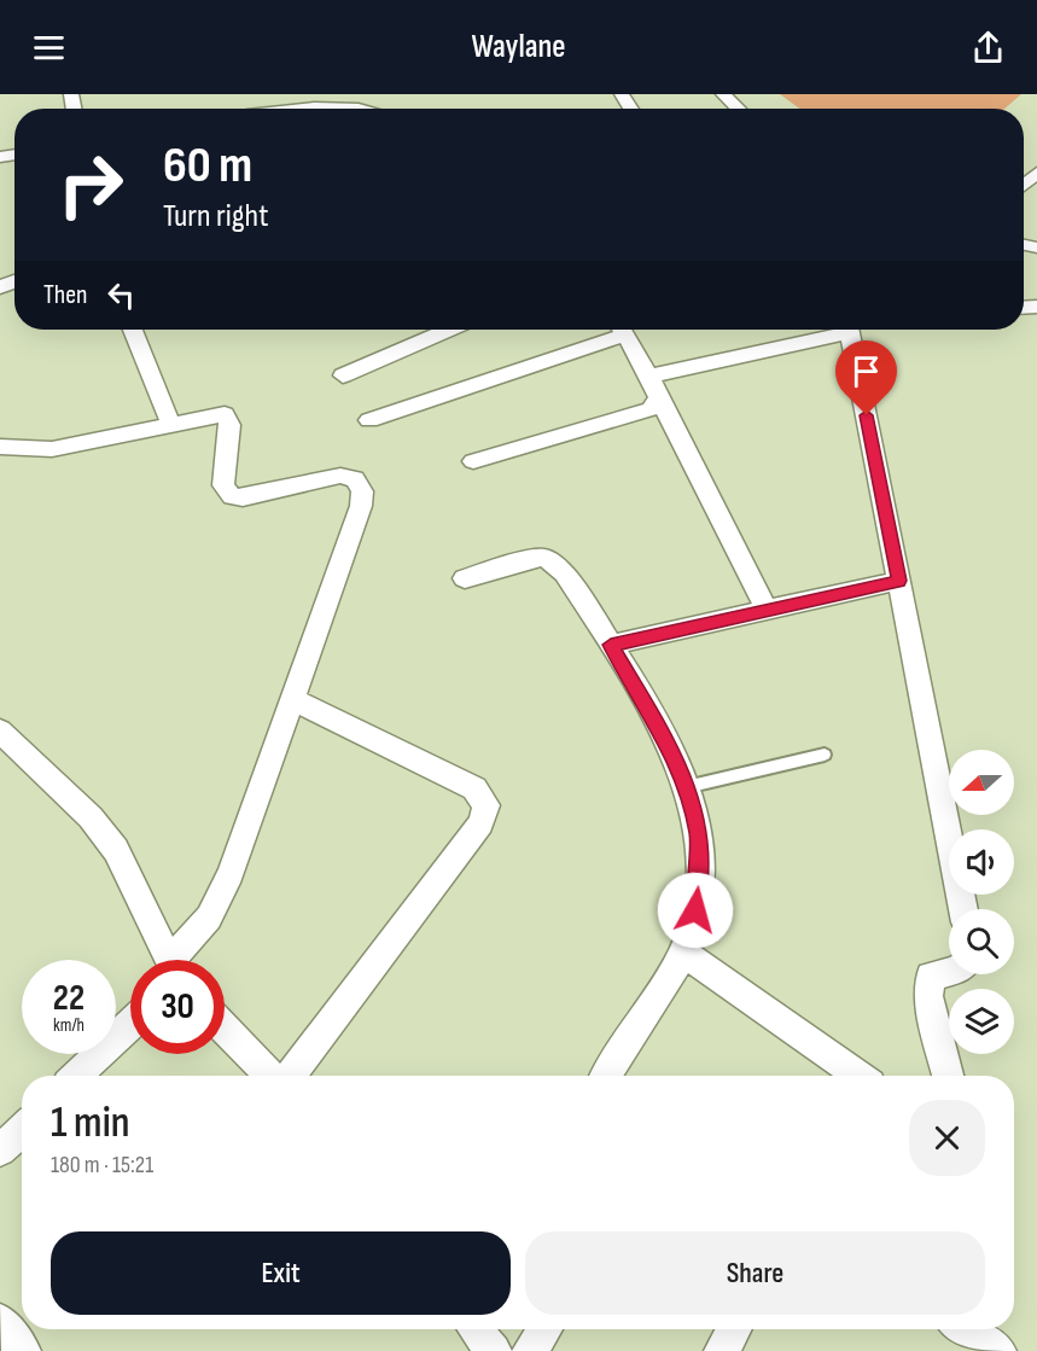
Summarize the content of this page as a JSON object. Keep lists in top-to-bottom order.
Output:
{
  "north": "left",
  "page": {
    "header": "Waylane",
    "turn": ["60 m", "Turn right"],
    "then": "Then",
    "speed": "22 km/h",
    "limit": "30",
    "heading": ["1 min", "180 m · 15:21"],
    "buttons": ["Exit", "Share"]
  }
}
